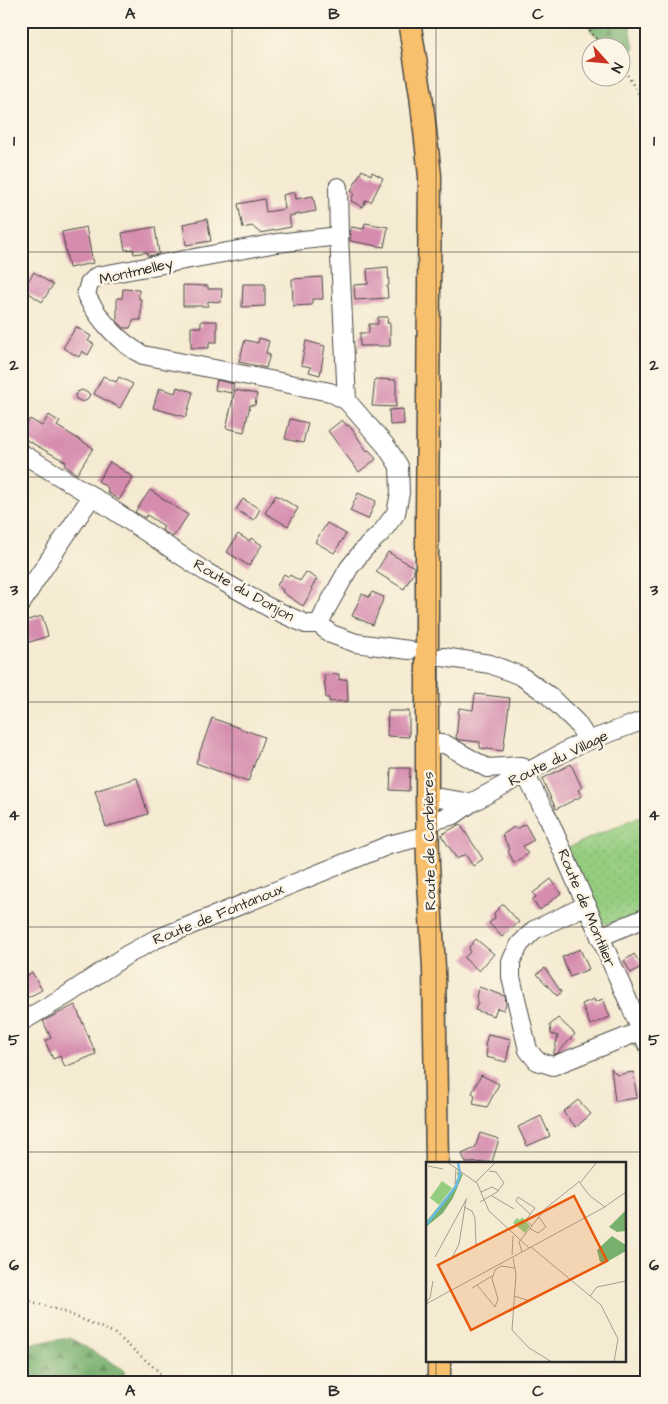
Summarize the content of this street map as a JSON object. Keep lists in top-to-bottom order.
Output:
{
  "streets": {
    "main road": ["Route de Corbières"],
    "street": [
      "Montmelley",
      "Route du Donjon",
      "Route du Village",
      "Route de Montilier",
      "Route de Fontanoux"
    ]
  },
  "crossings": [
    ["Montmelley", "Route du Donjon"],
    ["Route du Village", "Route de Corbières"],
    ["Route du Village", "Route de Montilier"],
    ["Route du Village", "Route de Fontanoux"],
    ["Route de Corbières", "Route de Fontanoux"]
  ],
  "north": "bottom right",
  "grid": {
    "columns": ["A", "B", "C"],
    "rows": [
      "1",
      "2",
      "3",
      "4",
      "5",
      "6"
    ]
  }
}
